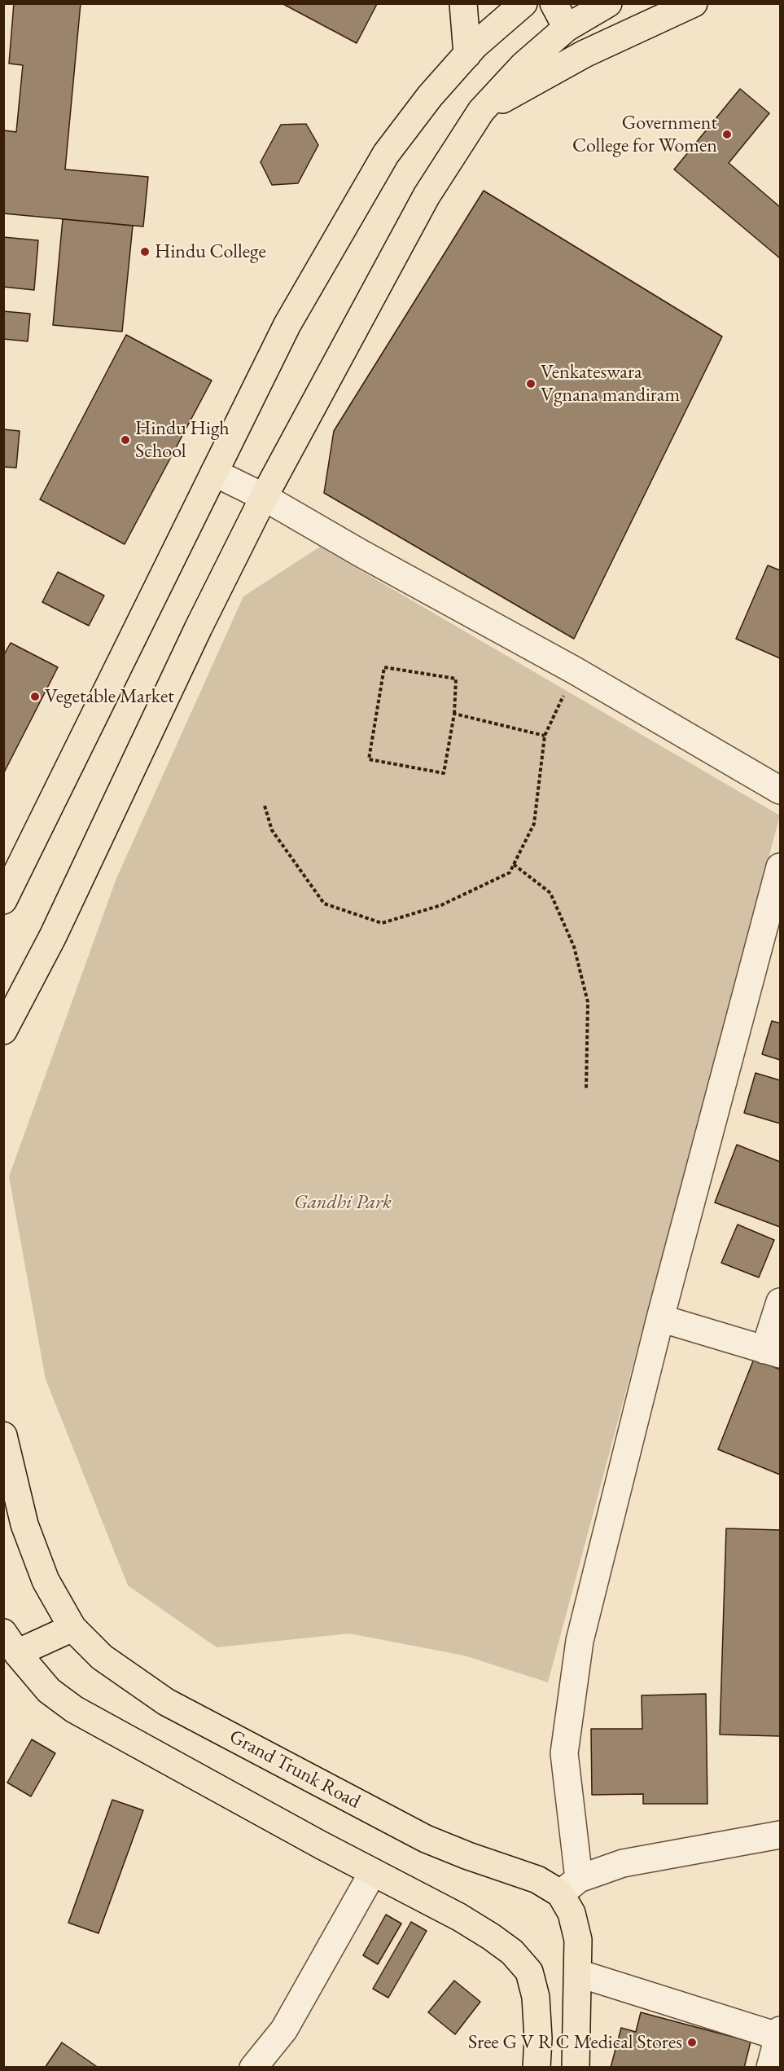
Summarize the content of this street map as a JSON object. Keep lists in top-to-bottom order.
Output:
{
  "streets": {
    "main road": ["Grand Trunk Road"]
  },
  "parks": ["Gandhi Park"],
  "places": [
    "Government College for Women",
    "Hindu College",
    "Venkateswara Vgnana mandiram",
    "Hindu High School",
    "Vegetable Market",
    "Sree G V R C Medical Stores"
  ]
}
